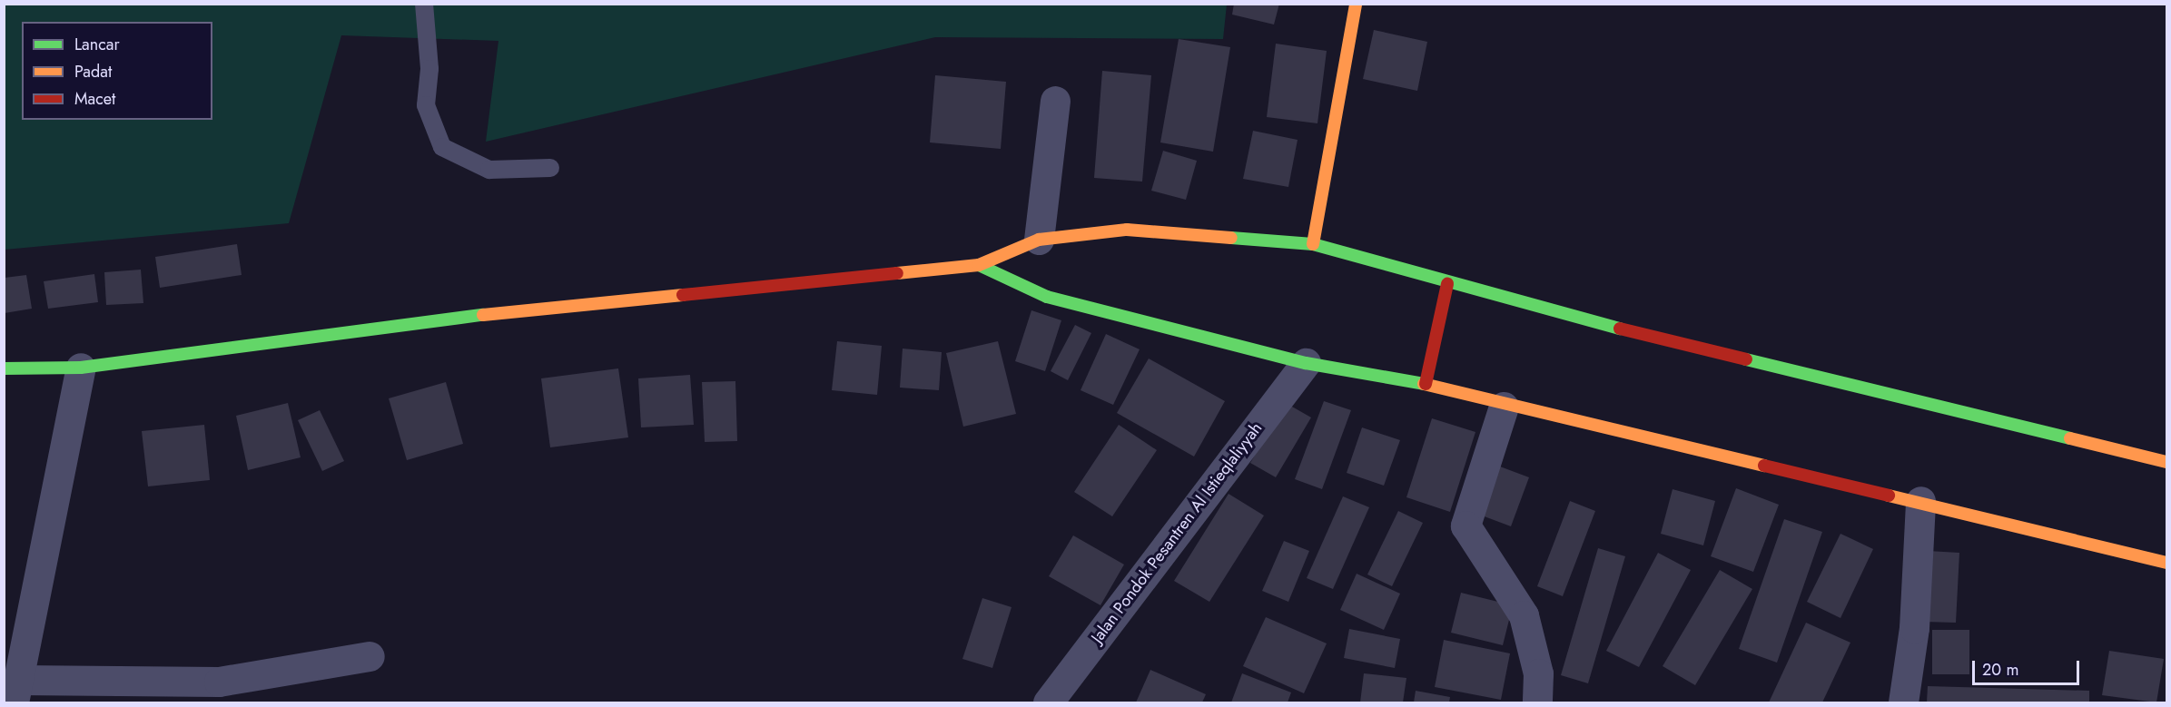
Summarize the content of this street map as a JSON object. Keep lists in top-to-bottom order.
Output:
{
  "streets": {
    "street": ["Jalan Pondok Pesantren Al Istieqlaliyyah"]
  },
  "legend": ["Lancar", "Padat", "Macet"],
  "scale_bar": "20 m"
}
